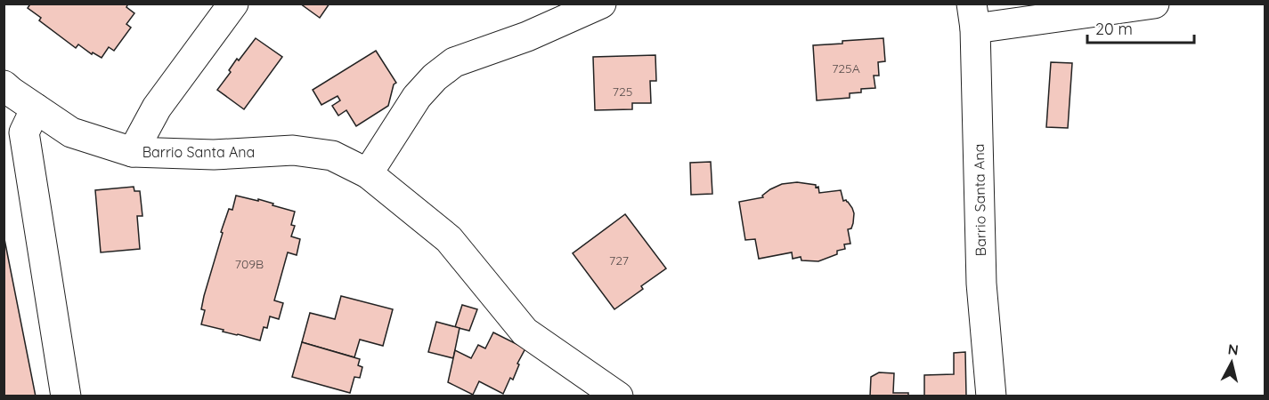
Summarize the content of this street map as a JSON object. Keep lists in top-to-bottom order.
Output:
{
  "streets": {
    "street": ["Barrio Santa Ana"]
  },
  "house_numbers": [
    "725A",
    "725",
    "727",
    "709B"
  ],
  "scale_bar": "20 m",
  "north": "top"
}
